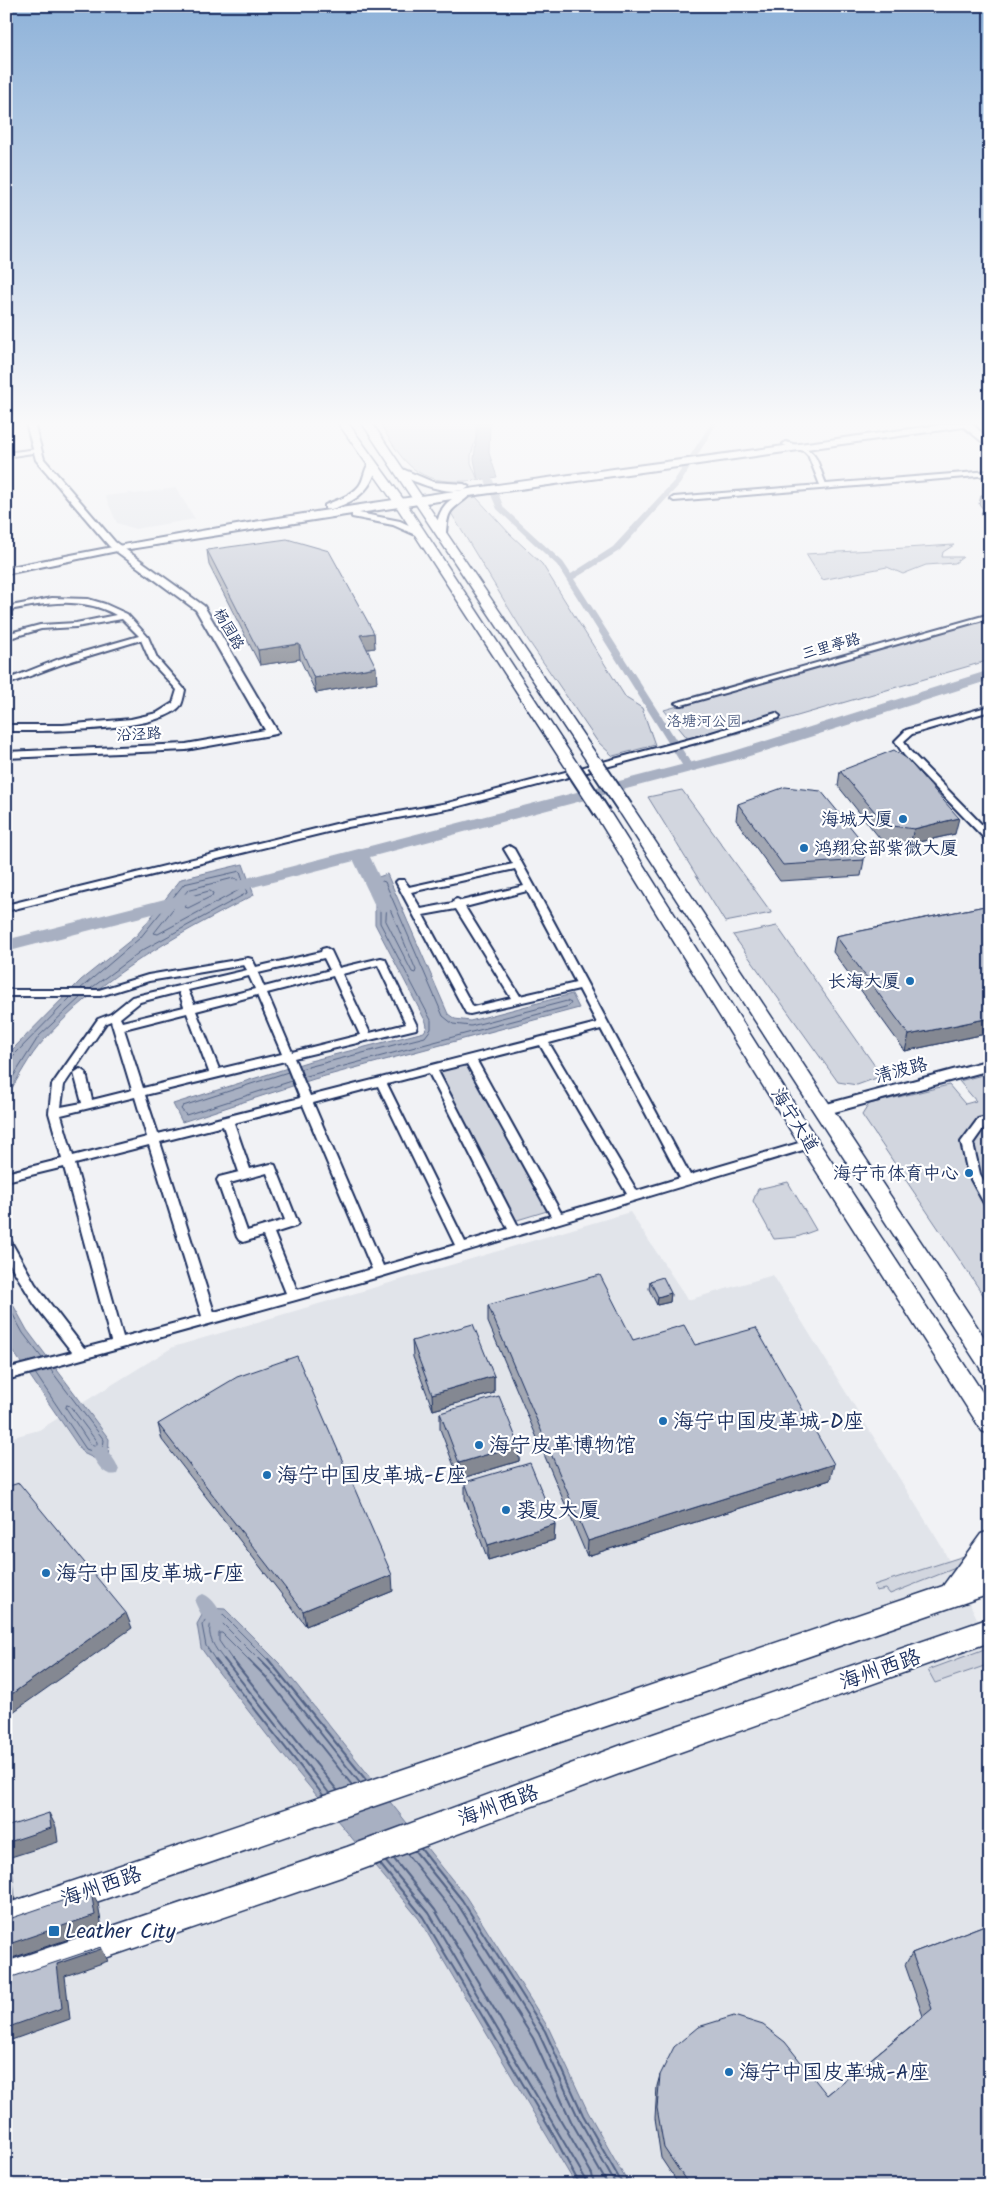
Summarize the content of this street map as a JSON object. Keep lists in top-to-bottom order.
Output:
{
  "streets": {
    "highway": ["海宁大道", "海州西路"],
    "street": [
      "杨园路",
      "三里亭路",
      "沿泾路",
      "清波路"
    ]
  },
  "crossings": [
    ["杨园路", "沿泾路"],
    ["清波路", "海宁大道"]
  ],
  "parks": ["洛塘河公园"],
  "places": {
    "other": [
      "海城大厦",
      "鸿翔总部紫微大厦",
      "长海大厦",
      "海宁市体育中心",
      "海宁中国皮革城-D座",
      "海宁皮革博物馆",
      "海宁中国皮革城-E座",
      "裘皮大厦",
      "海宁中国皮革城-F座",
      "海宁中国皮革城-A座"
    ],
    "transit": ["Leather City"]
  }
}
